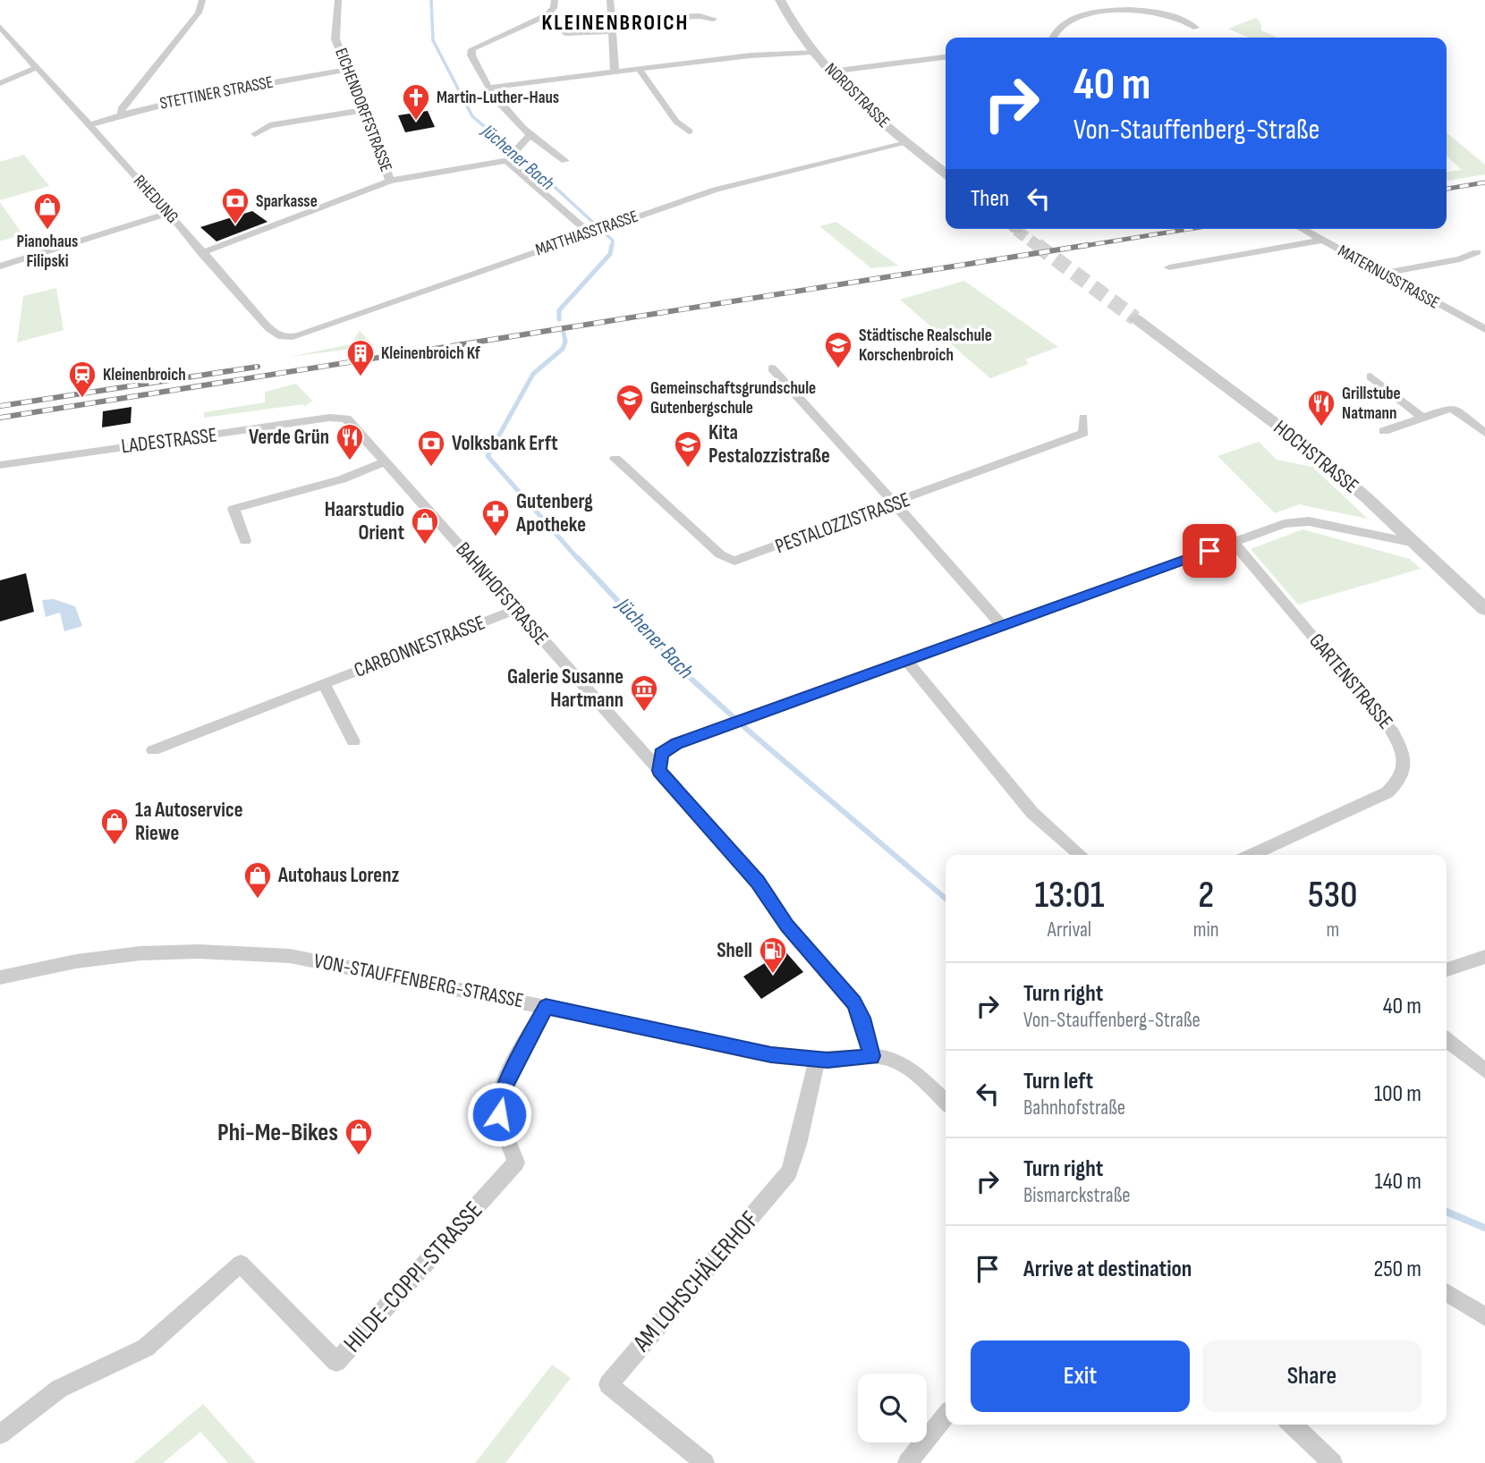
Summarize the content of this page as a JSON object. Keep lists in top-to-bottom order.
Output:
{
  "streets": {
    "street": [
      "STETTINER STRASSE",
      "NORDSTRASSE",
      "EICHENDORFFSTRASSE",
      "RHEDUNG",
      "MATTHIASSTRASSE",
      "MATERNUSSTRASSE",
      "LADESTRASSE",
      "HOCHSTRASSE",
      "PESTALOZZISTRASSE",
      "BAHNHOFSTRASSE",
      "CARBONNESTRASSE",
      "GARTENSTRASSE",
      "VON-STAUFFENBERG-STRASSE",
      "HILDE-COPPI-STRASSE",
      "AM LOHSCHÄLERHOF"
    ]
  },
  "crossings": [
    ["STETTINER STRASSE", "EICHENDORFFSTRASSE"],
    ["STETTINER STRASSE", "RHEDUNG"],
    ["NORDSTRASSE", "MATTHIASSTRASSE"],
    ["RHEDUNG", "MATTHIASSTRASSE"],
    ["LADESTRASSE", "BAHNHOFSTRASSE"],
    ["BAHNHOFSTRASSE", "CARBONNESTRASSE"],
    ["BAHNHOFSTRASSE", "VON-STAUFFENBERG-STRASSE"],
    ["VON-STAUFFENBERG-STRASSE", "HILDE-COPPI-STRASSE"],
    ["VON-STAUFFENBERG-STRASSE", "AM LOHSCHÄLERHOF"]
  ],
  "districts": ["KLEINENBROICH"],
  "water": ["Jüchener Bach"],
  "places": {
    "church": ["Martin-Luther-Haus"],
    "bank": ["Sparkasse", "Volksbank Erft"],
    "shop": [
      "Pianohaus Filipski",
      "Haarstudio Orient",
      "1a Autoservice Riewe",
      "Autohaus Lorenz",
      "Phi-Me-Bikes"
    ],
    "school or university": ["Städtische Realschule Korschenbroich", "Gemeinschaftsgrundschule Gutenbergschule", "Kita Pestalozzistraße"],
    "building": ["Kleinenbroich Kf"],
    "station": ["Kleinenbroich"],
    "restaurant": ["Grillstube Natmann", "Verde Grün"],
    "pharmacy": ["Gutenberg Apotheke"],
    "museum": ["Galerie Susanne Hartmann"],
    "fuel station": ["Shell"]
  },
  "page": {
    "turn": ["40 m", "Von-Stauffenberg-Straße"],
    "then": "Then",
    "eta": [
      "13:01",
      "Arrival",
      "2",
      "min",
      "530",
      "m"
    ],
    "list": [
      {
        "name": "Turn right",
        "note": "Von-Stauffenberg-Straße",
        "value": "40 m"
      },
      {
        "name": "Turn left",
        "note": "Bahnhofstraße",
        "value": "100 m"
      },
      {
        "name": "Turn right",
        "note": "Bismarckstraße",
        "value": "140 m"
      },
      {
        "name": "Arrive at destination",
        "value": "250 m"
      }
    ],
    "buttons": ["Exit", "Share"]
  }
}
